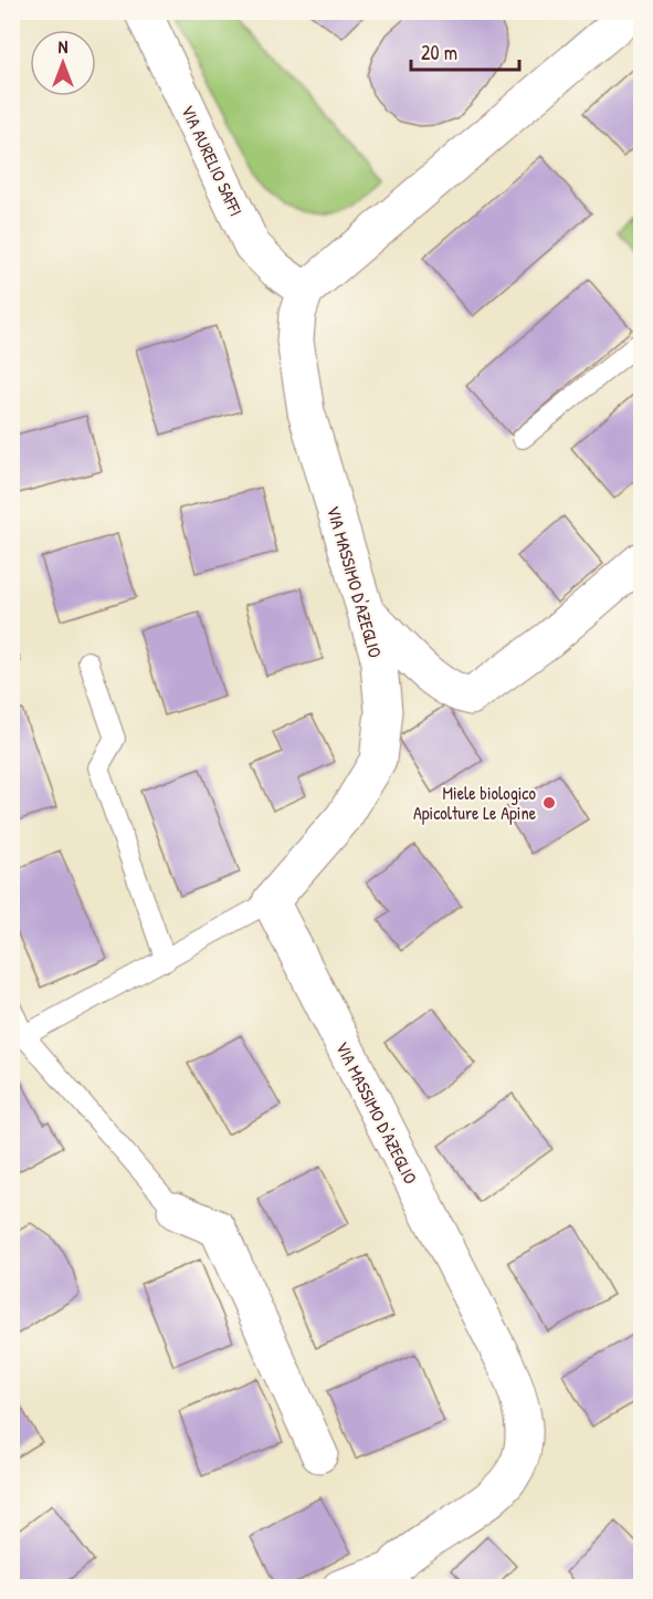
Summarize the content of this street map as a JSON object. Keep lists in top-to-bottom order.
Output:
{
  "streets": {
    "street": ["VIA AURELIO SAFFI", "VIA MASSIMO D'AZEGLIO"]
  },
  "crossings": [
    ["VIA AURELIO SAFFI", "VIA MASSIMO D'AZEGLIO"]
  ],
  "places": ["Miele biologico Apicolture Le Apine"],
  "scale_bar": "20 m",
  "north": "top"
}
